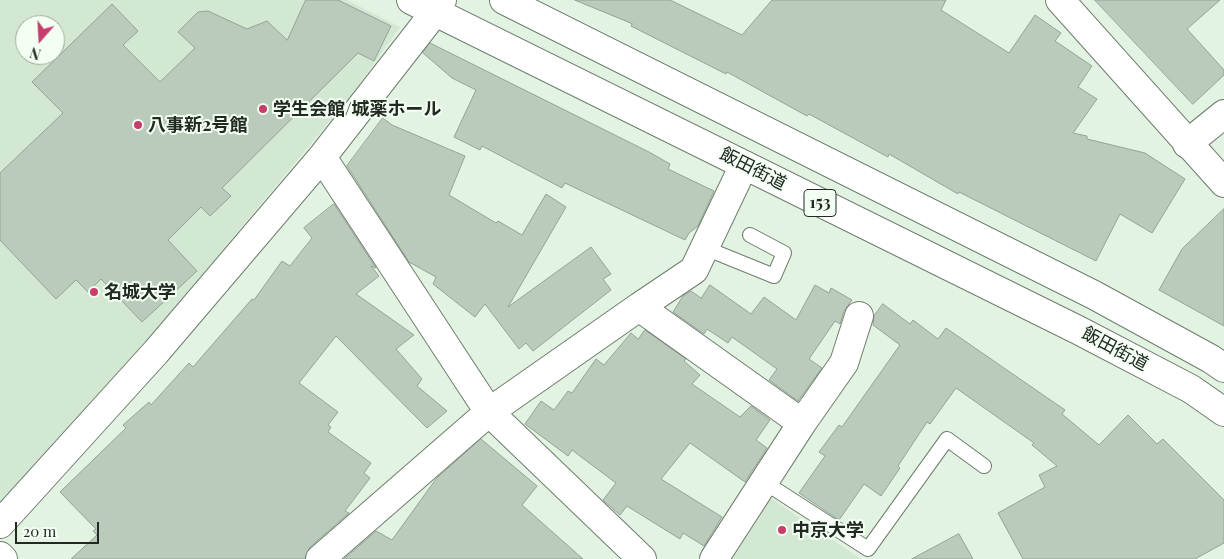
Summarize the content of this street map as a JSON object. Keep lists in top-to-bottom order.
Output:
{
  "streets": {
    "main road": ["飯田街道", "153"]
  },
  "places": [
    "学生会館/城薬ホール",
    "八事新2号館",
    "名城大学",
    "中京大学"
  ],
  "scale_bar": "20 m",
  "north": "bottom"
}
